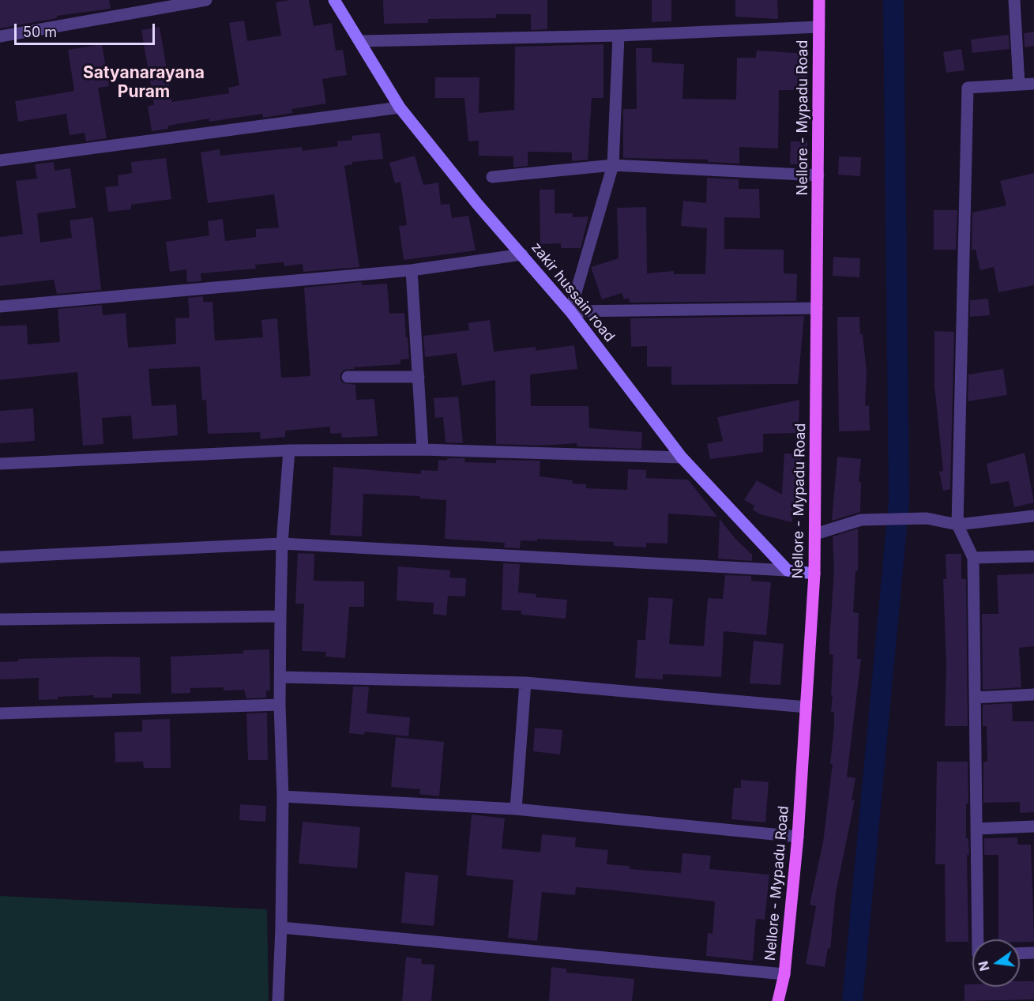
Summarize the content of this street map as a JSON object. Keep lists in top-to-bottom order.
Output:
{
  "streets": {
    "main road": ["Nellore - Mypadu Road"],
    "street": ["zakir hussain road"]
  },
  "districts": ["Satyanarayana Puram"],
  "scale_bar": "50 m",
  "north": "left"
}
